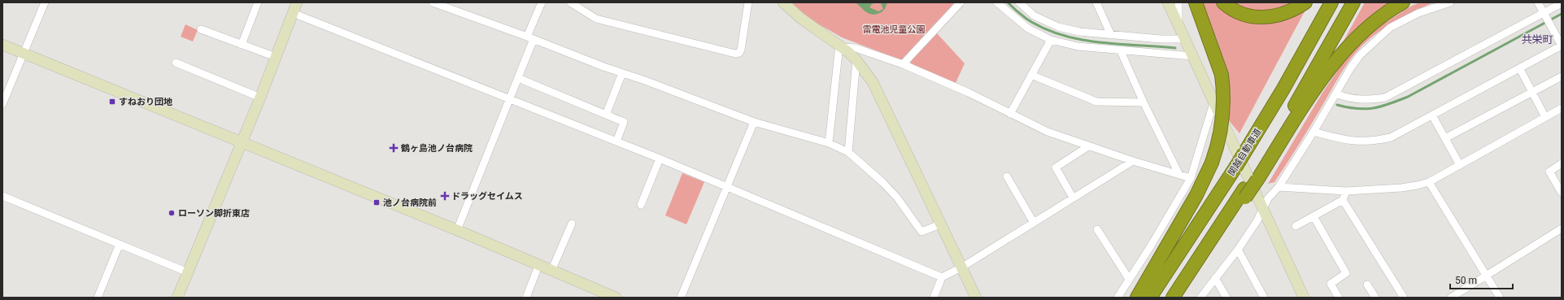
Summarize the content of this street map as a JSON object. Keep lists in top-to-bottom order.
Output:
{
  "streets": {
    "highway": ["関越自動車道"]
  },
  "districts": ["共栄町"],
  "parks": ["雷電池児童公園"],
  "places": {
    "transit": ["すねおり団地", "池ノ台病院前"],
    "health": ["鶴ヶ島池ノ台病院", "ドラッグセイムス"],
    "other": ["ローソン脚折東店"]
  },
  "scale_bar": "50 m"
}
